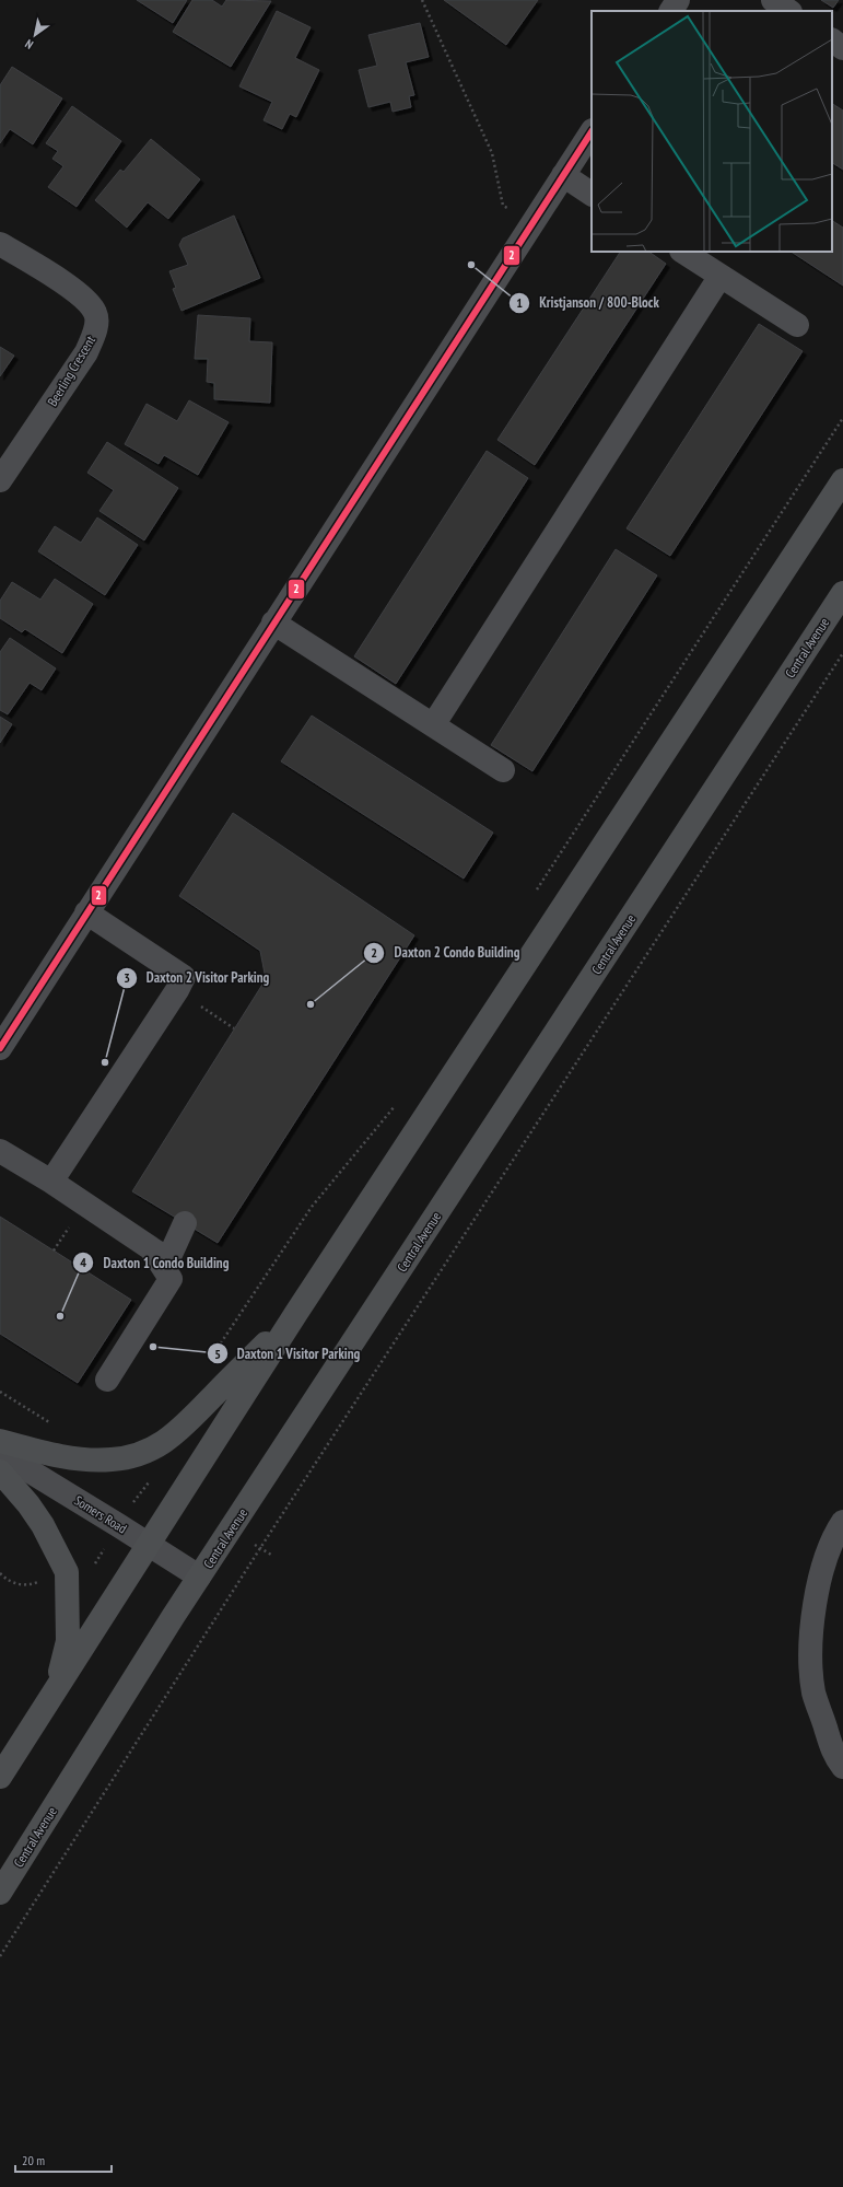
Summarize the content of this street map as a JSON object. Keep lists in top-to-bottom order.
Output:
{
  "streets": {
    "main road": ["Central Avenue"],
    "street": ["Beerling Crescent", "Somers Road"]
  },
  "crossings": [
    ["Central Avenue", "Somers Road"]
  ],
  "places": [
    "Kristjanson / 800-Block",
    "Daxton 2 Condo Building",
    "Daxton 2 Visitor Parking",
    "Daxton 1 Condo Building",
    "Daxton 1 Visitor Parking"
  ],
  "lines": ["transit line 2"],
  "scale_bar": "20 m",
  "north": "bottom left"
}
